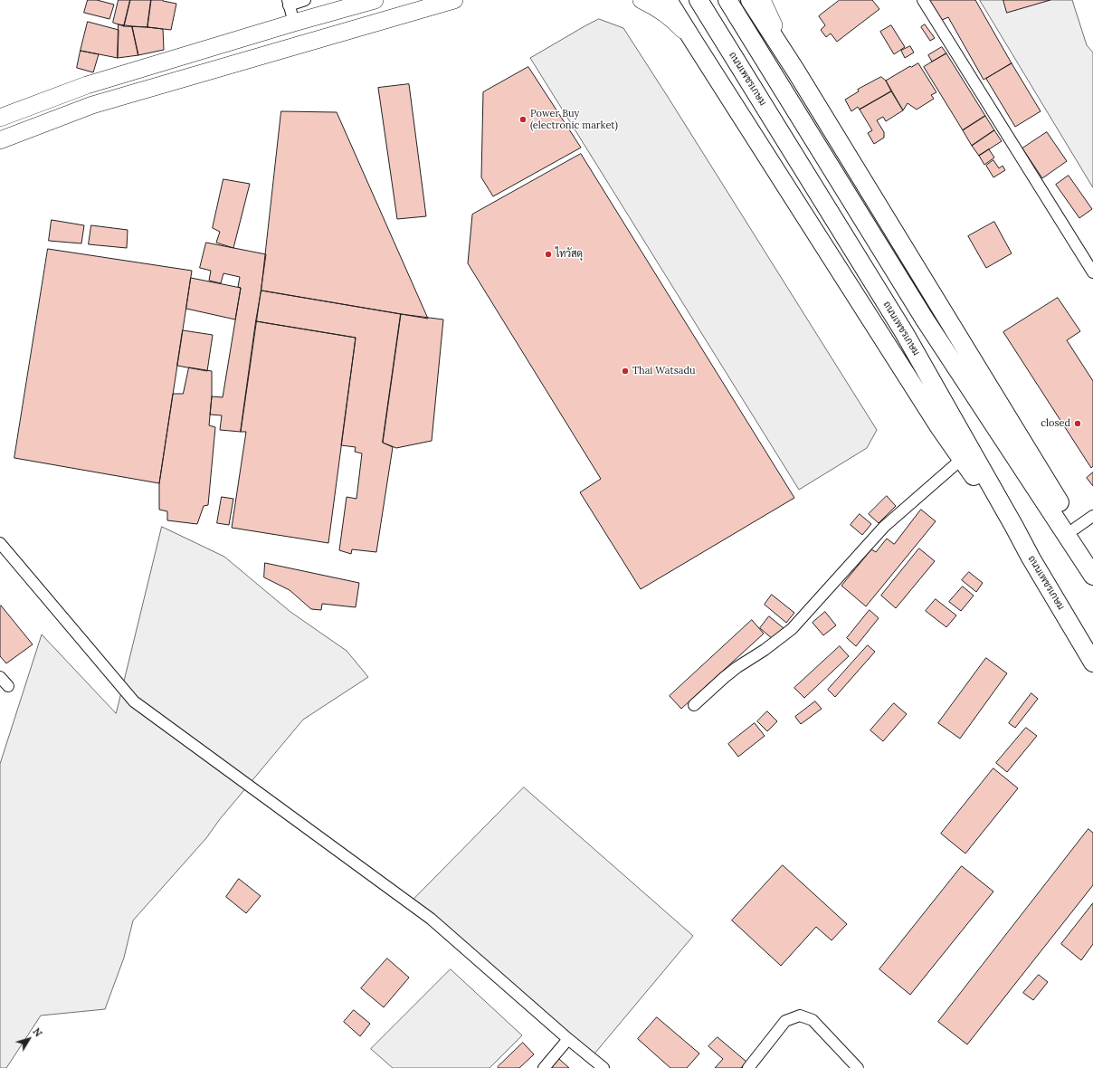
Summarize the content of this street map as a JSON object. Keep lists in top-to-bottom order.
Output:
{
  "streets": {
    "highway": ["ถนนเพชรเกษม"]
  },
  "places": [
    "Power Buy (electronic market)",
    "ไทวัสดุ",
    "Thai Watsadu",
    "closed"
  ],
  "north": "top right"
}
